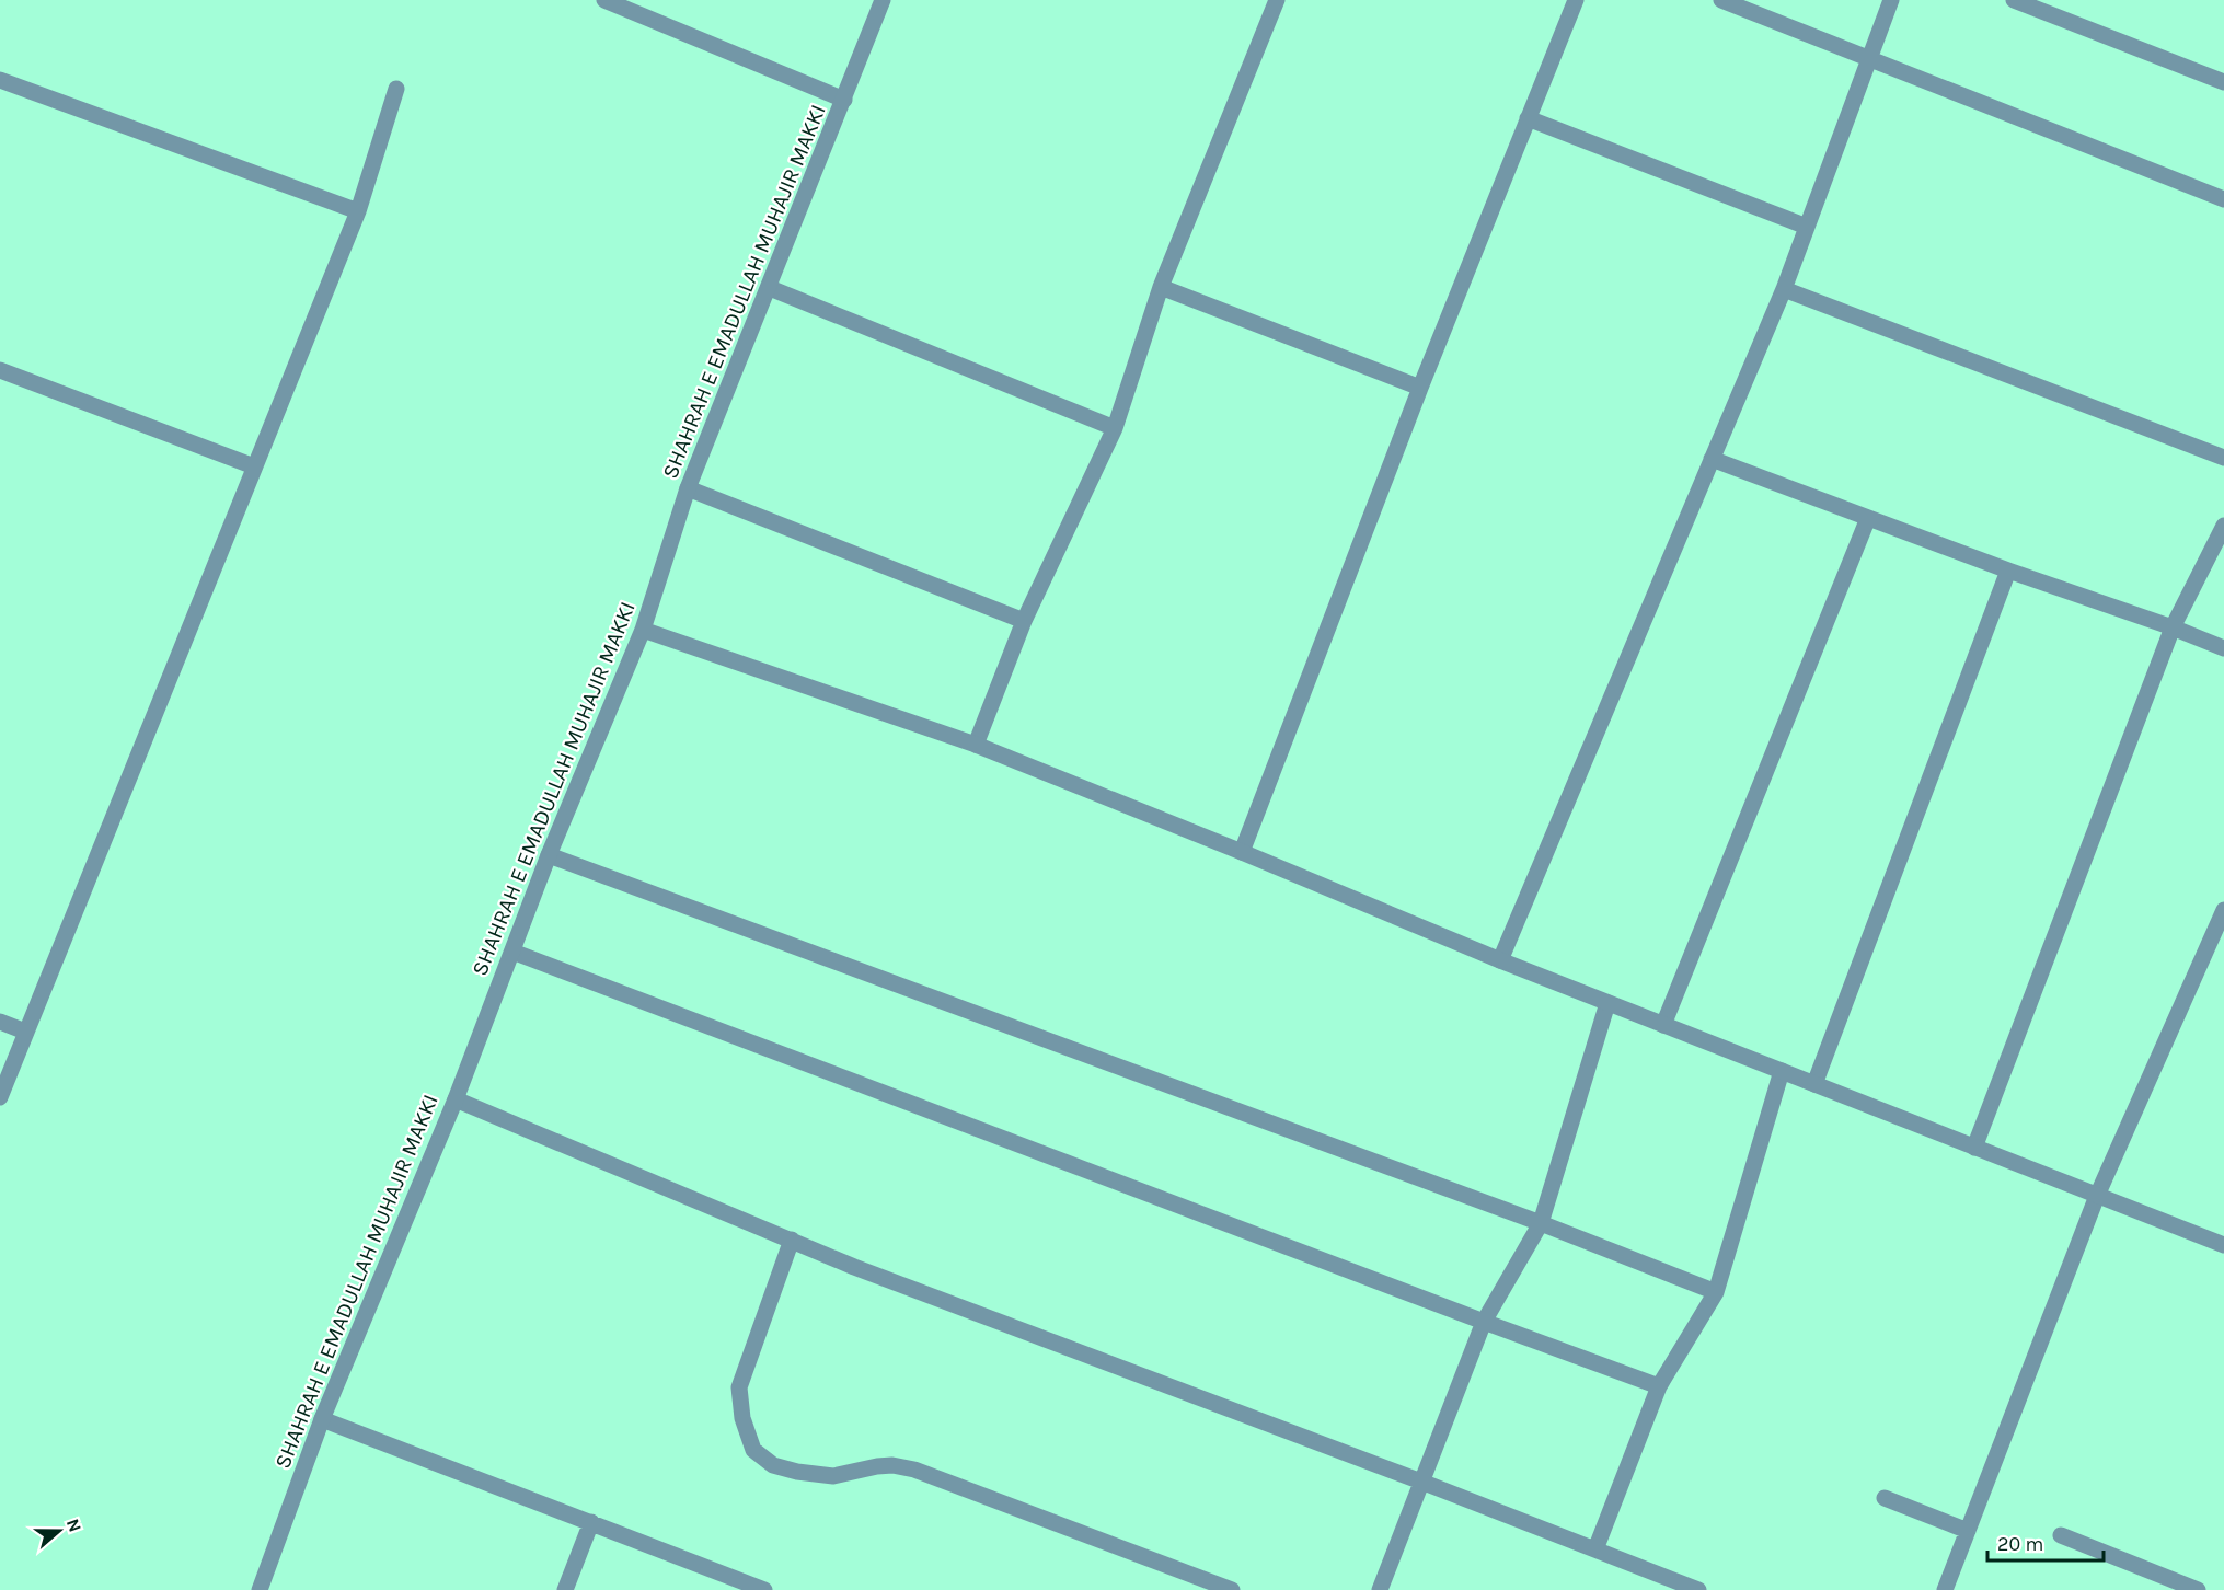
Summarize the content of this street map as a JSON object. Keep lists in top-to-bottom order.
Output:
{
  "streets": {
    "street": ["SHAHRAH E EMADULLAH MUHAJIR MAKKI"]
  },
  "scale_bar": "20 m",
  "north": "right"
}
